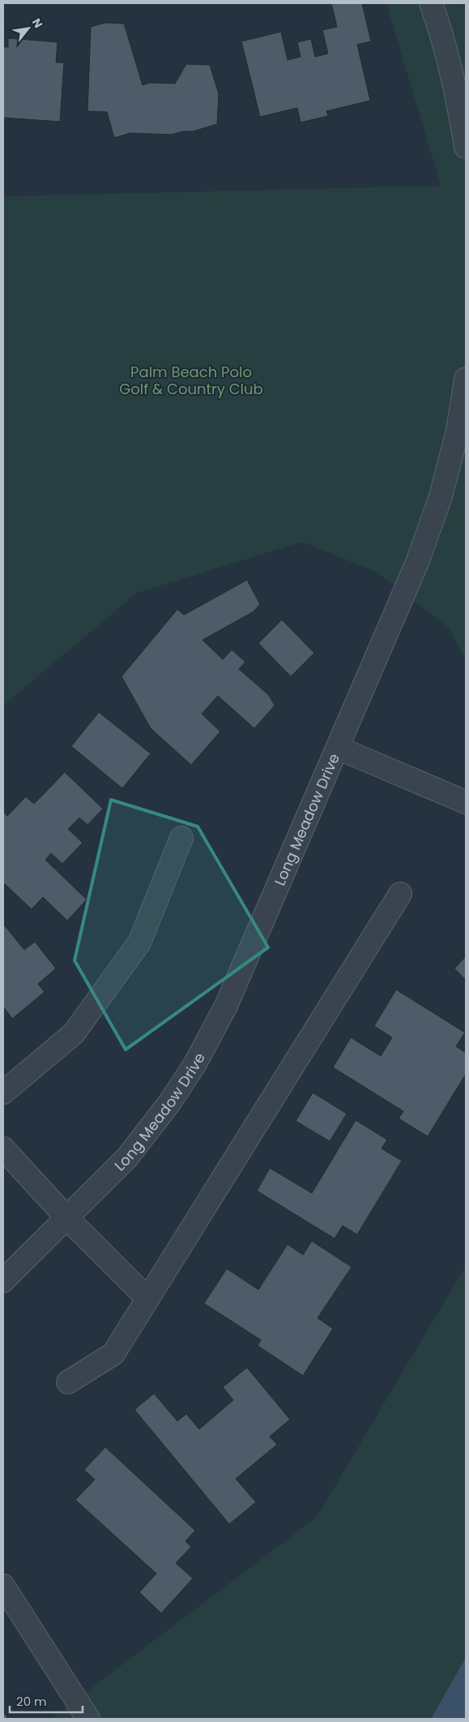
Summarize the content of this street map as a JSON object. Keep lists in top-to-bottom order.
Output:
{
  "streets": {
    "street": ["Long Meadow Drive"]
  },
  "parks": ["Palm Beach Polo Golf & Country Club"],
  "scale_bar": "20 m",
  "north": "top right"
}
